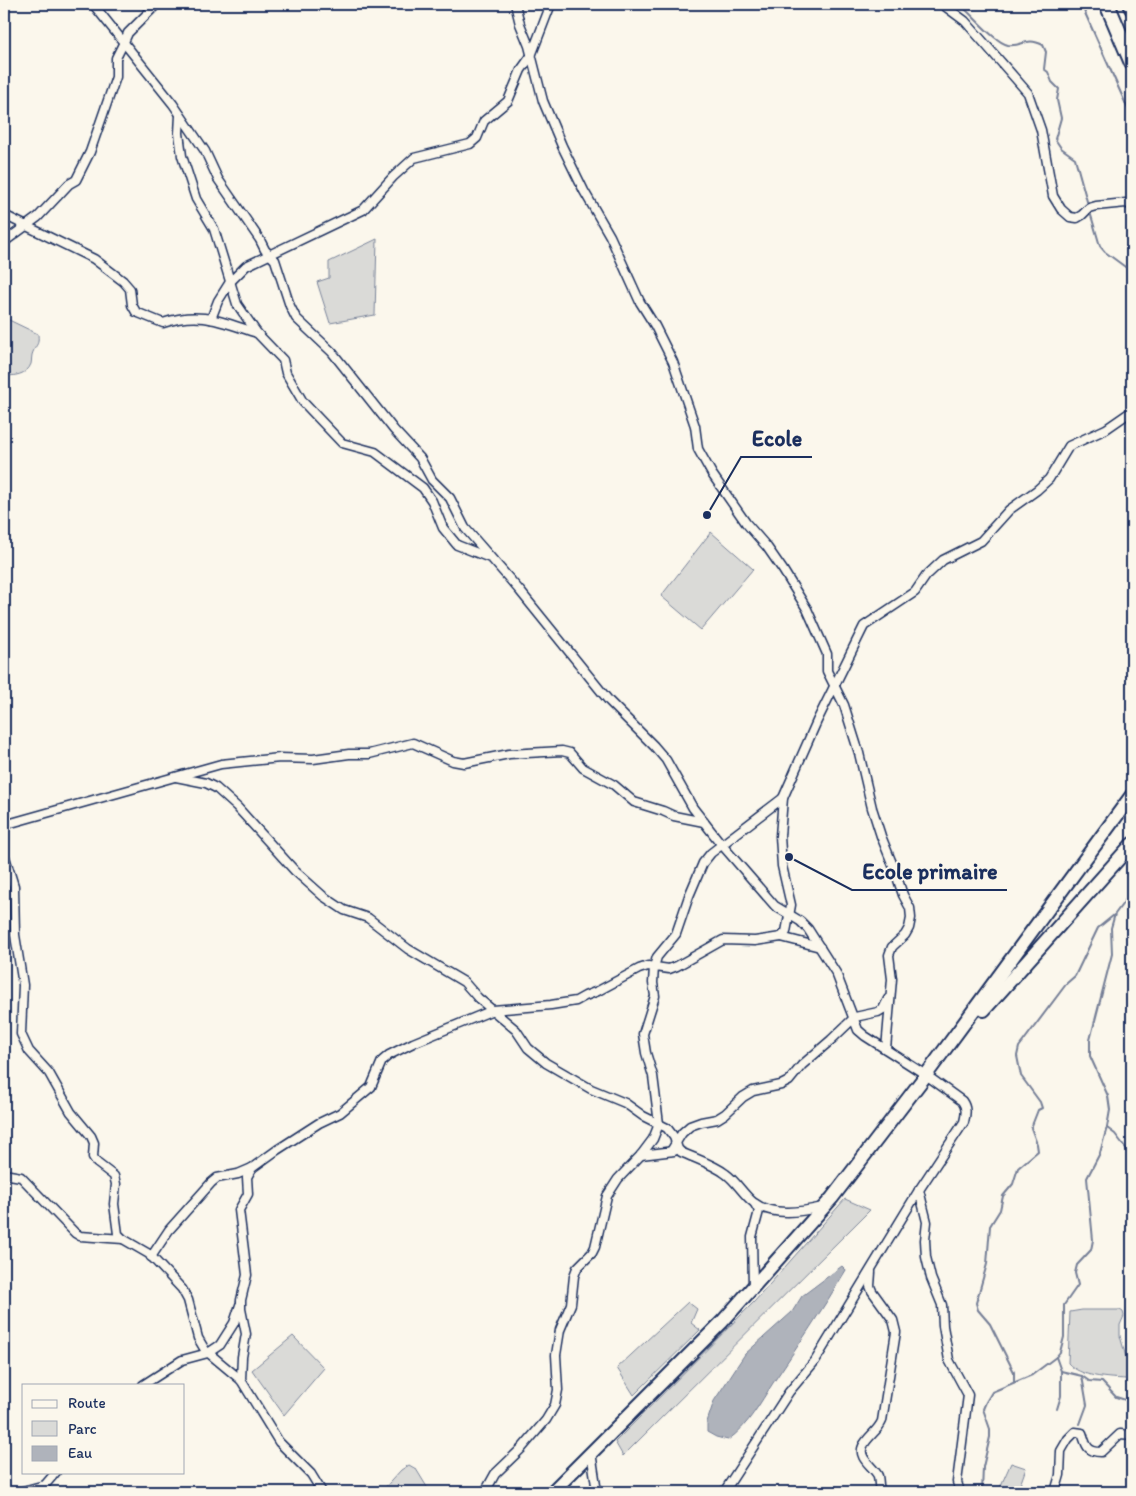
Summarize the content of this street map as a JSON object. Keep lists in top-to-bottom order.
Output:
{
  "places": ["Ecole", "Ecole primaire"],
  "legend": ["Route", "Parc", "Eau"]
}
